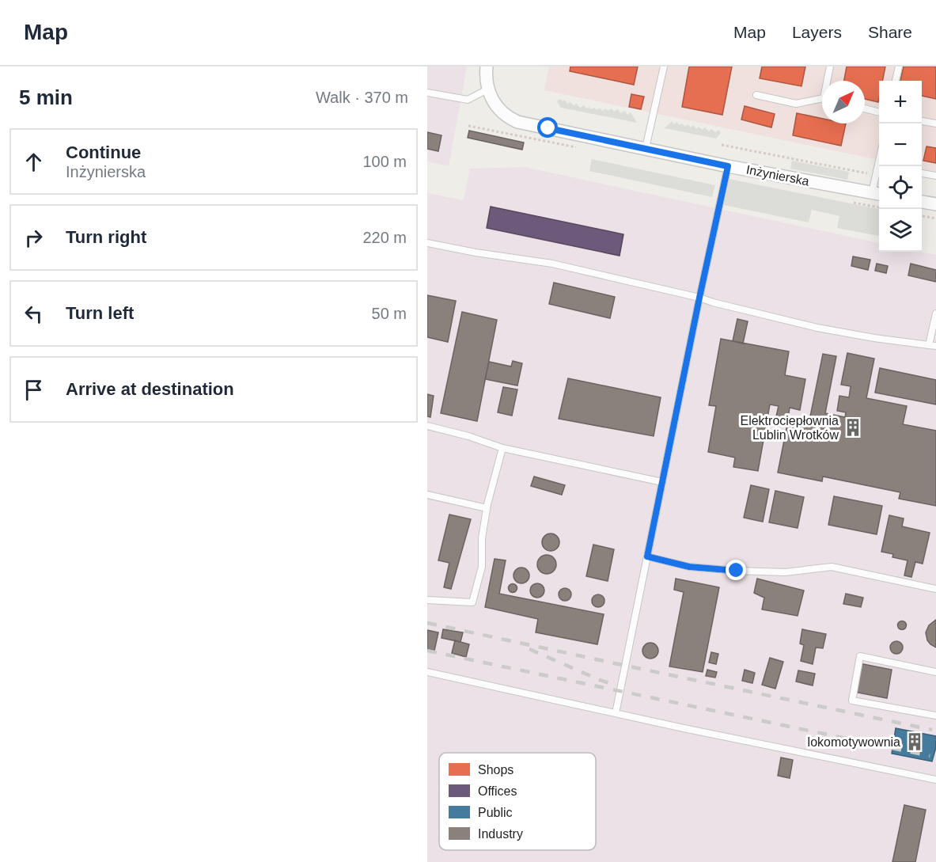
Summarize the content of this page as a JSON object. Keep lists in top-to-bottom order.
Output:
{
  "streets": {
    "street": ["Inżynierska"]
  },
  "places": {
    "building": ["Elektrociepłownia Lublin Wrotków", "lokomotywownia"]
  },
  "legend": [
    "Shops",
    "Offices",
    "Public",
    "Industry"
  ],
  "north": "top right",
  "page": {
    "header": "Map",
    "nav": ["Map", "Layers", "Share"],
    "heading": ["5 min", "Walk · 370 m"],
    "map_buttons": ["+", "−"],
    "list": [
      ["Continue", "Inżynierska", "100 m"],
      ["Turn right", "220 m"],
      ["Turn left", "50 m"],
      "Arrive at destination"
    ]
  }
}
